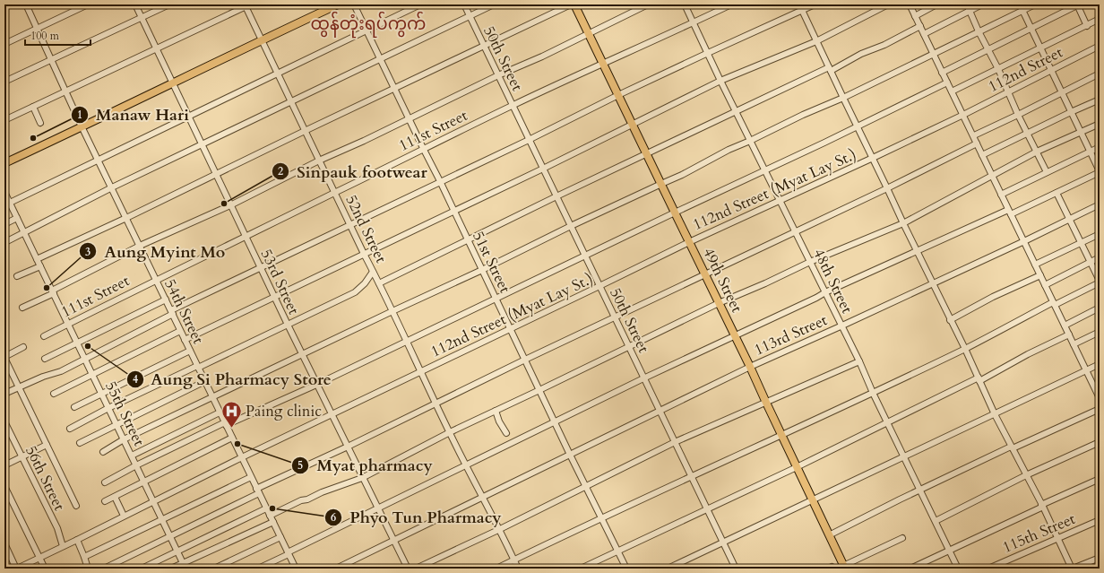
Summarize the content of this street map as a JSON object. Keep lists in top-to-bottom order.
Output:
{
  "streets": {
    "main road": ["49th Street"],
    "street": [
      "50th Street",
      "112nd Street",
      "111st Street",
      "112nd Street (Myat Lay St.)",
      "52nd Street",
      "51st Street",
      "48th Street",
      "53rd Street",
      "54th Street",
      "113rd Street",
      "55th Street",
      "56th Street",
      "115th Street"
    ]
  },
  "crossings": [
    ["50th Street", "111st Street"],
    ["50th Street", "112nd Street (Myat Lay St.)"],
    ["50th Street", "113rd Street"],
    ["112nd Street", "112nd Street (Myat Lay St.)"],
    ["111st Street", "52nd Street"],
    ["111st Street", "51st Street"],
    ["111st Street", "49th Street"],
    ["111st Street", "48th Street"],
    ["111st Street", "53rd Street"],
    ["111st Street", "54th Street"],
    ["111st Street", "55th Street"],
    ["112nd Street (Myat Lay St.)", "52nd Street"],
    ["112nd Street (Myat Lay St.)", "51st Street"],
    ["112nd Street (Myat Lay St.)", "49th Street"],
    ["112nd Street (Myat Lay St.)", "48th Street"],
    ["112nd Street (Myat Lay St.)", "53rd Street"],
    ["112nd Street (Myat Lay St.)", "54th Street"],
    ["112nd Street (Myat Lay St.)", "55th Street"],
    ["52nd Street", "113rd Street"],
    ["51st Street", "113rd Street"],
    ["49th Street", "113rd Street"],
    ["48th Street", "113rd Street"],
    ["53rd Street", "113rd Street"]
  ],
  "districts": ["ထွန်တုံးရပ်ကွက်"],
  "places": {
    "other": [
      "Manaw Hari",
      "Sinpauk footwear",
      "Aung Myint Mo",
      "Aung Si Pharmacy Store",
      "Myat pharmacy",
      "Phyo Tun Pharmacy"
    ],
    "hospital": ["Paing clinic"]
  },
  "scale_bar": "100 m"
}
